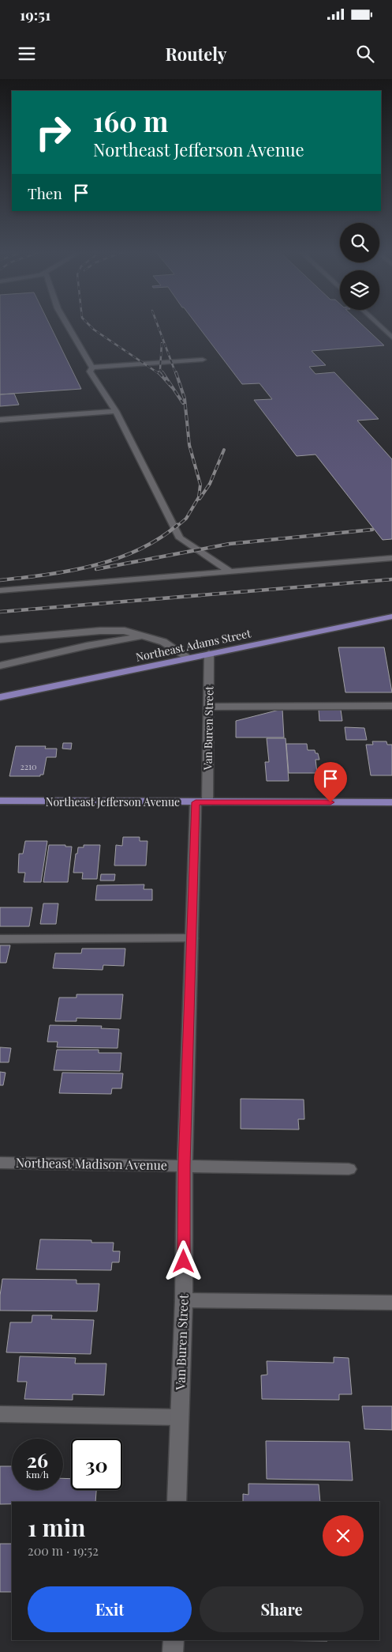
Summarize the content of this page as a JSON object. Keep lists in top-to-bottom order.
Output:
{
  "streets": {
    "main road": ["Northeast Adams Street", "Northeast Jefferson Avenue"],
    "street": ["Van Buren Street", "Northeast Madison Avenue"]
  },
  "crossings": [
    ["Northeast Adams Street", "Van Buren Street"],
    ["Van Buren Street", "Northeast Jefferson Avenue"],
    ["Van Buren Street", "Northeast Madison Avenue"]
  ],
  "house_numbers": ["2210"],
  "page": {
    "status": "19:51",
    "header": "Routely",
    "turn": ["160 m", "Northeast Jefferson Avenue"],
    "then": "Then",
    "speed": "26 km/h",
    "limit": "30",
    "heading": ["1 min", "200 m · 19:52"],
    "buttons": ["Exit", "Share"]
  }
}
